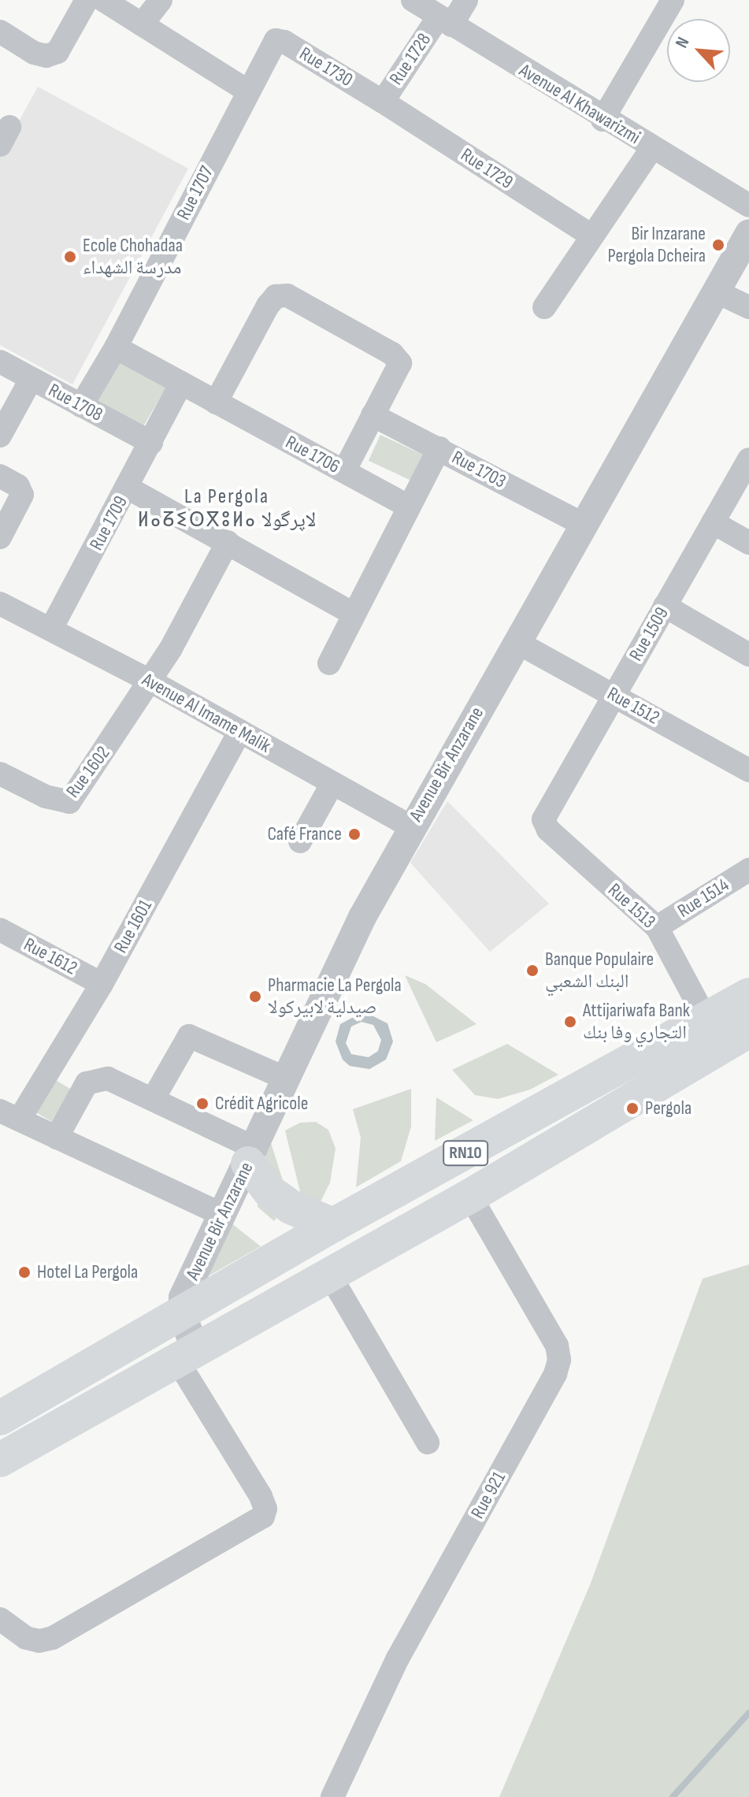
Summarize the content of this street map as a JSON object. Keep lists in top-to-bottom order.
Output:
{
  "streets": {
    "main road": ["RN10"],
    "street": [
      "Rue 1728",
      "Rue 1730",
      "Avenue Al Khawarizmi",
      "Rue 1729",
      "Rue 1707",
      "Rue 1708",
      "Rue 1706",
      "Rue 1703",
      "Rue 1709",
      "Rue 1509",
      "Rue 1512",
      "Avenue Al Imame Malik",
      "Avenue Bir Anzarane",
      "Rue 1602",
      "Rue 1514",
      "Rue 1513",
      "Rue 1601",
      "Rue 1612",
      "Rue 921"
    ]
  },
  "crossings": [
    ["Rue 1728", "Rue 1730"],
    ["Rue 1728", "Avenue Al Khawarizmi"],
    ["Rue 1728", "Rue 1729"],
    ["Rue 1730", "Rue 1729"],
    ["Rue 1730", "Rue 1707"],
    ["Rue 1707", "Rue 1708"],
    ["Rue 1707", "Rue 1706"],
    ["Rue 1708", "Rue 1709"],
    ["Rue 1706", "Rue 1709"],
    ["Rue 1703", "Avenue Bir Anzarane"],
    ["Rue 1709", "Avenue Al Imame Malik"],
    ["Rue 1509", "Rue 1512"],
    ["Rue 1509", "Rue 1513"],
    ["Rue 1512", "Avenue Bir Anzarane"],
    ["Avenue Al Imame Malik", "Avenue Bir Anzarane"],
    ["Avenue Al Imame Malik", "Rue 1602"],
    ["Avenue Al Imame Malik", "Rue 1601"],
    ["Avenue Bir Anzarane", "RN10"],
    ["Rue 1514", "Rue 1513"],
    ["Rue 1513", "RN10"],
    ["Rue 1601", "Rue 1612"],
    ["RN10", "Rue 921"]
  ],
  "districts": ["La Pergola ⵍⴰⵒⵉⵔⴳⵓⵍⴰ لاپرگولا"],
  "places": [
    "Bir Inzarane Pergola Dcheira",
    "Ecole Chohadaa مدرسة الشهداء",
    "Café France",
    "Banque Populaire البنك الشعبي",
    "Pharmacie La Pergola صيدلية لابيركولا",
    "Attijariwafa Bank التجاري وفا بنك",
    "Crédit Agricole",
    "Pergola",
    "Hotel La Pergola"
  ],
  "north": "top left"
}
